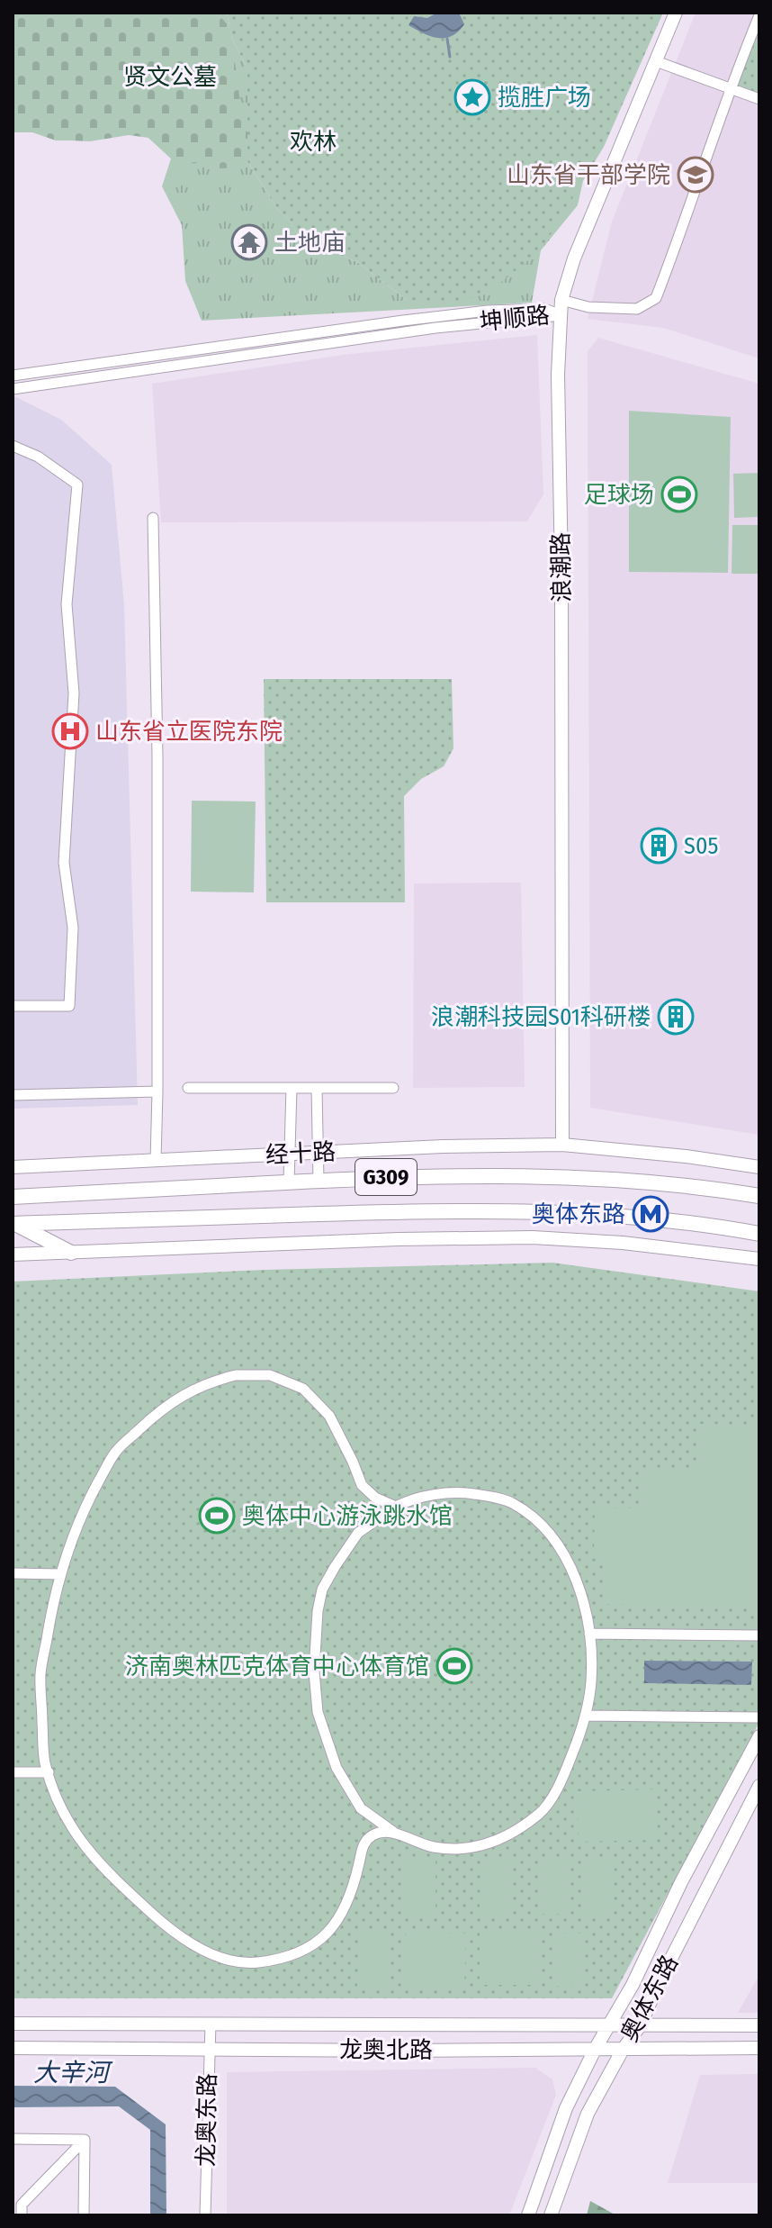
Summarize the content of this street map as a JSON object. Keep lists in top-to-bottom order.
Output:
{
  "streets": {
    "highway": ["经十路", "G309"],
    "main road": ["浪潮路", "奥体东路", "龙奥北路"],
    "street": ["坤顺路", "龙奥东路"]
  },
  "crossings": [
    ["坤顺路", "浪潮路"],
    ["浪潮路", "经十路"],
    ["奥体东路", "龙奥北路"],
    ["龙奥北路", "龙奥东路"]
  ],
  "water": ["大辛河"],
  "parks": ["贤文公墓", "欢林"],
  "places": {
    "place": ["揽胜广场"],
    "school or university": ["山东省干部学院"],
    "temple": ["土地庙"],
    "sports": ["足球场", "奥体中心游泳跳水馆", "济南奥林匹克体育中心体育馆"],
    "hospital": ["山东省立医院东院"],
    "building": ["S05", "浪潮科技园S01科研楼"],
    "metro station": ["奥体东路"]
  }
}
